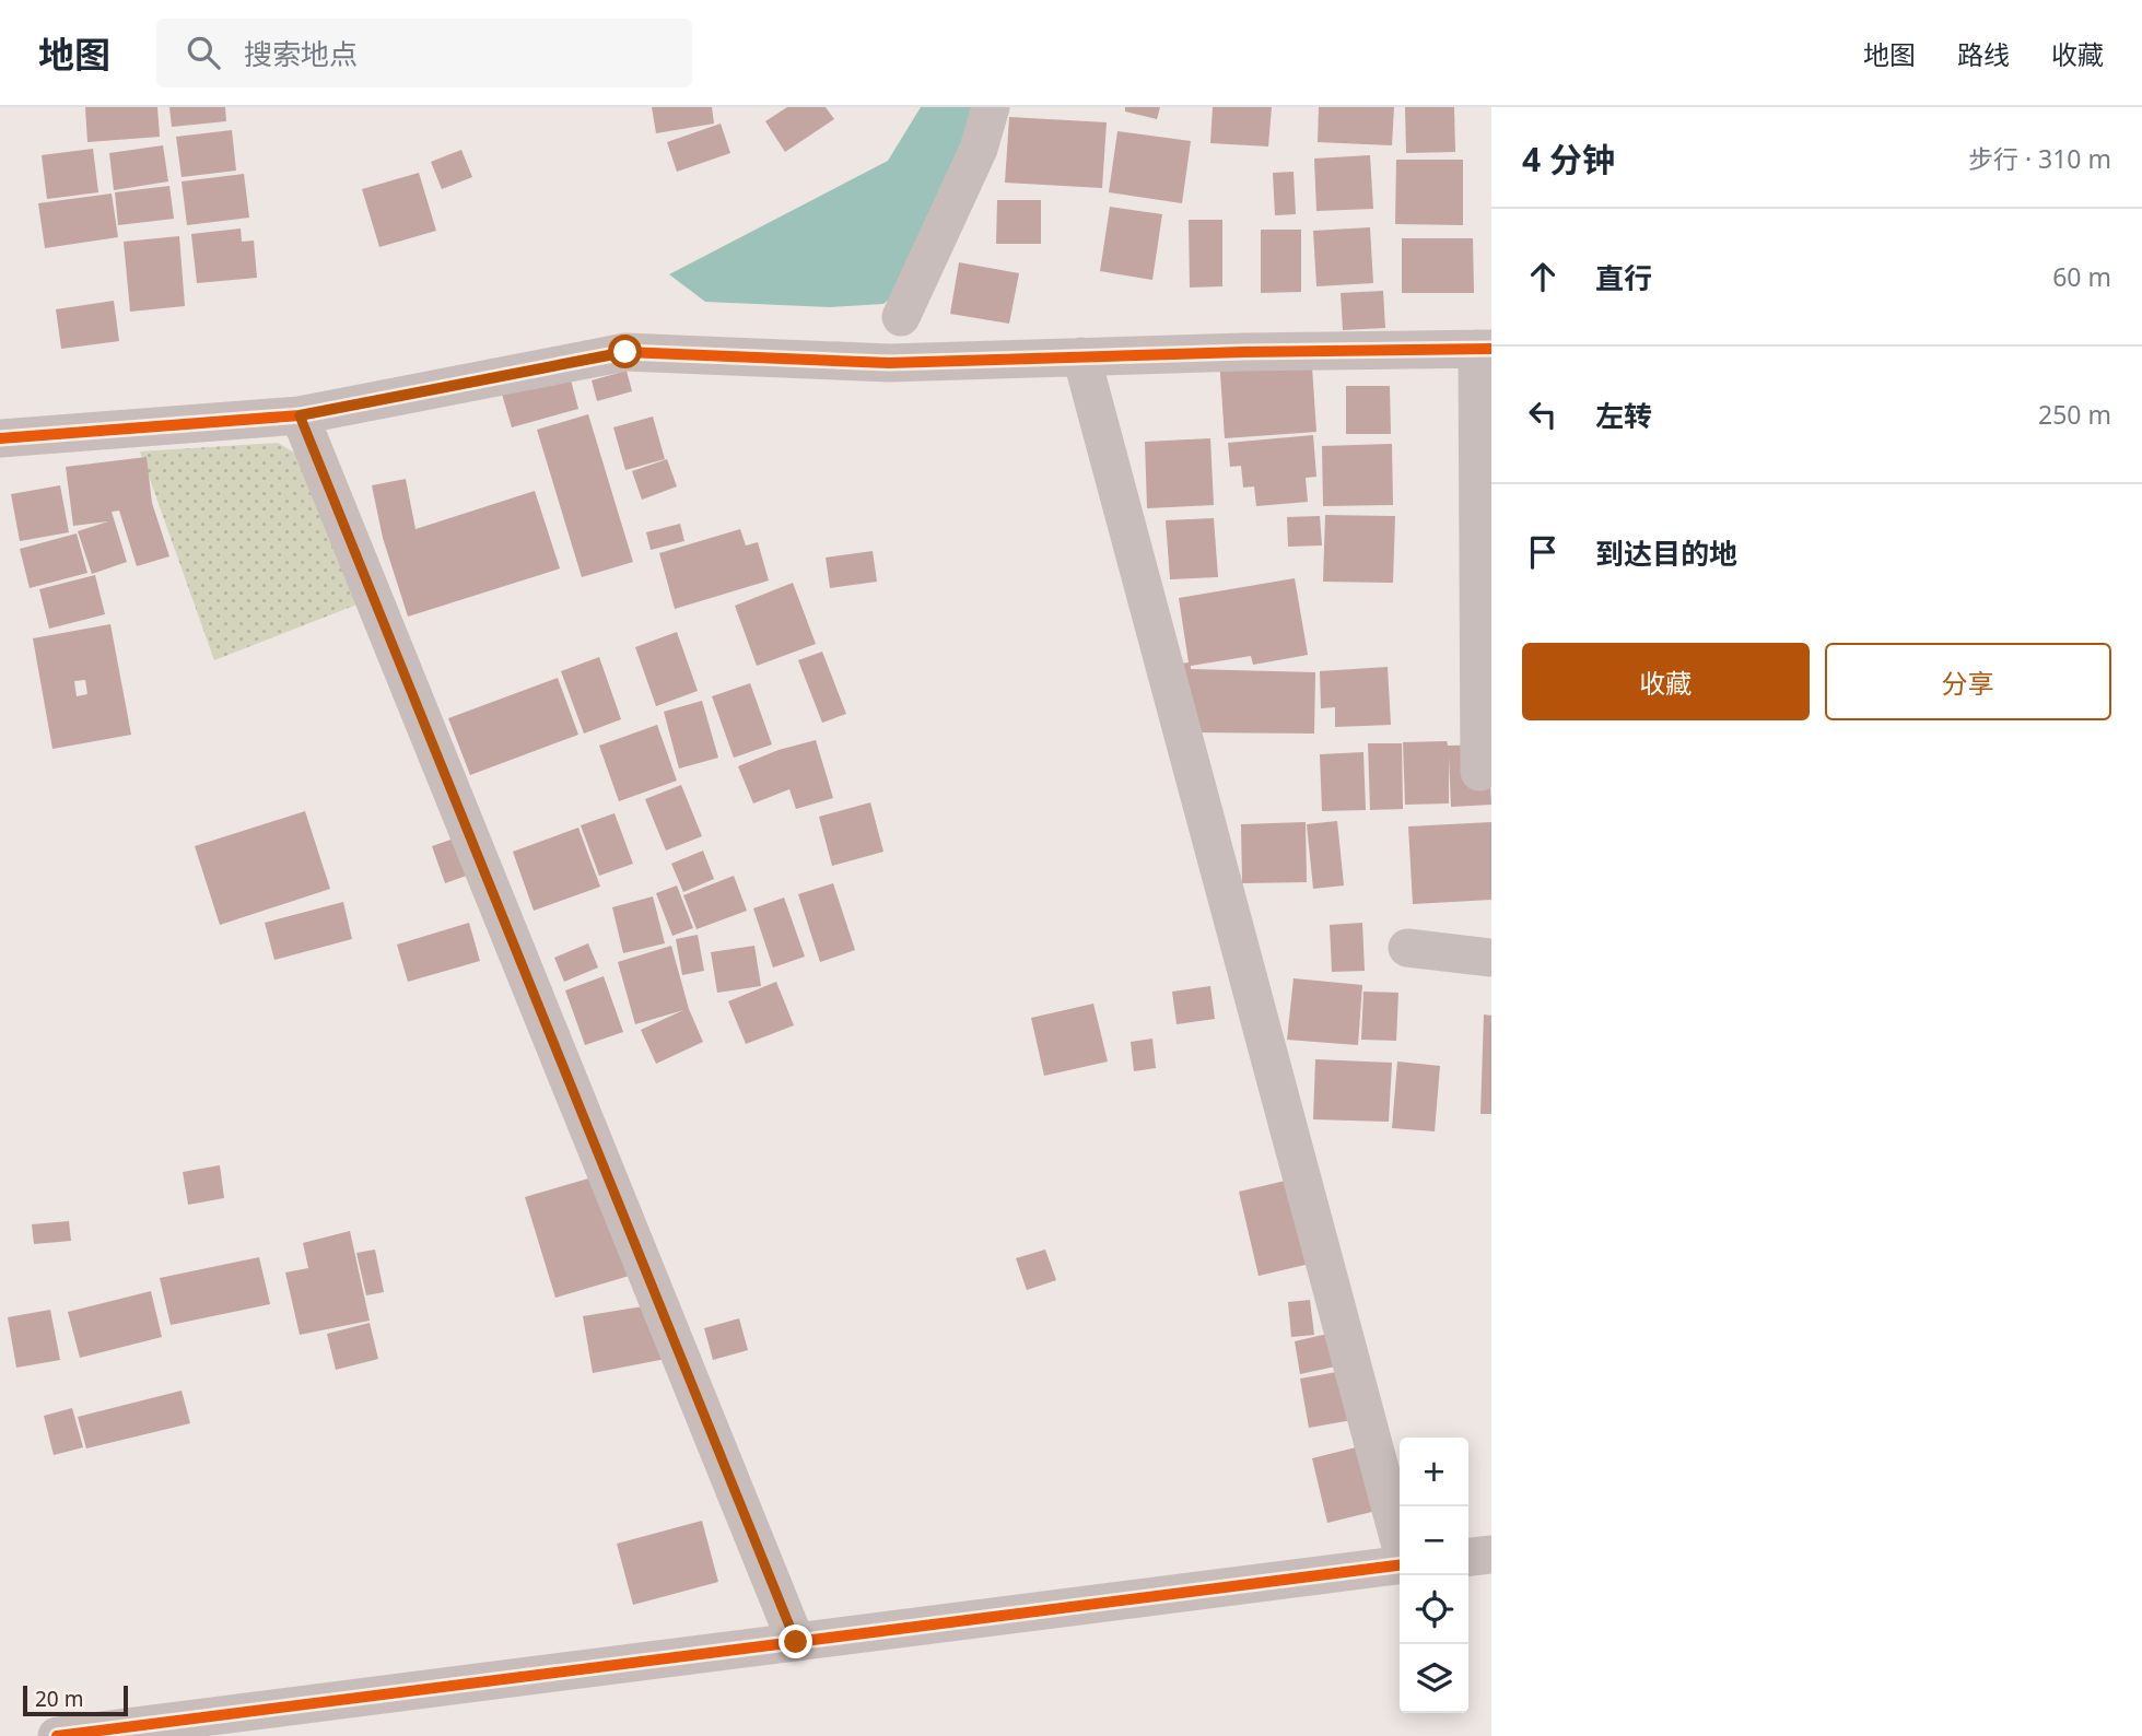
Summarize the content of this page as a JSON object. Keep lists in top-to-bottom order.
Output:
{
  "scale_bar": "20 m",
  "page": {
    "header": "地图",
    "search": "搜索地点",
    "nav": ["地图", "路线", "收藏"],
    "heading": ["4 分钟", "步行 · 310 m"],
    "list": [
      ["直行", "60 m"],
      ["左转", "250 m"],
      "到达目的地"
    ],
    "buttons": ["收藏", "分享"],
    "map_buttons": ["+", "−"],
    "scale": "20 m"
  }
}
